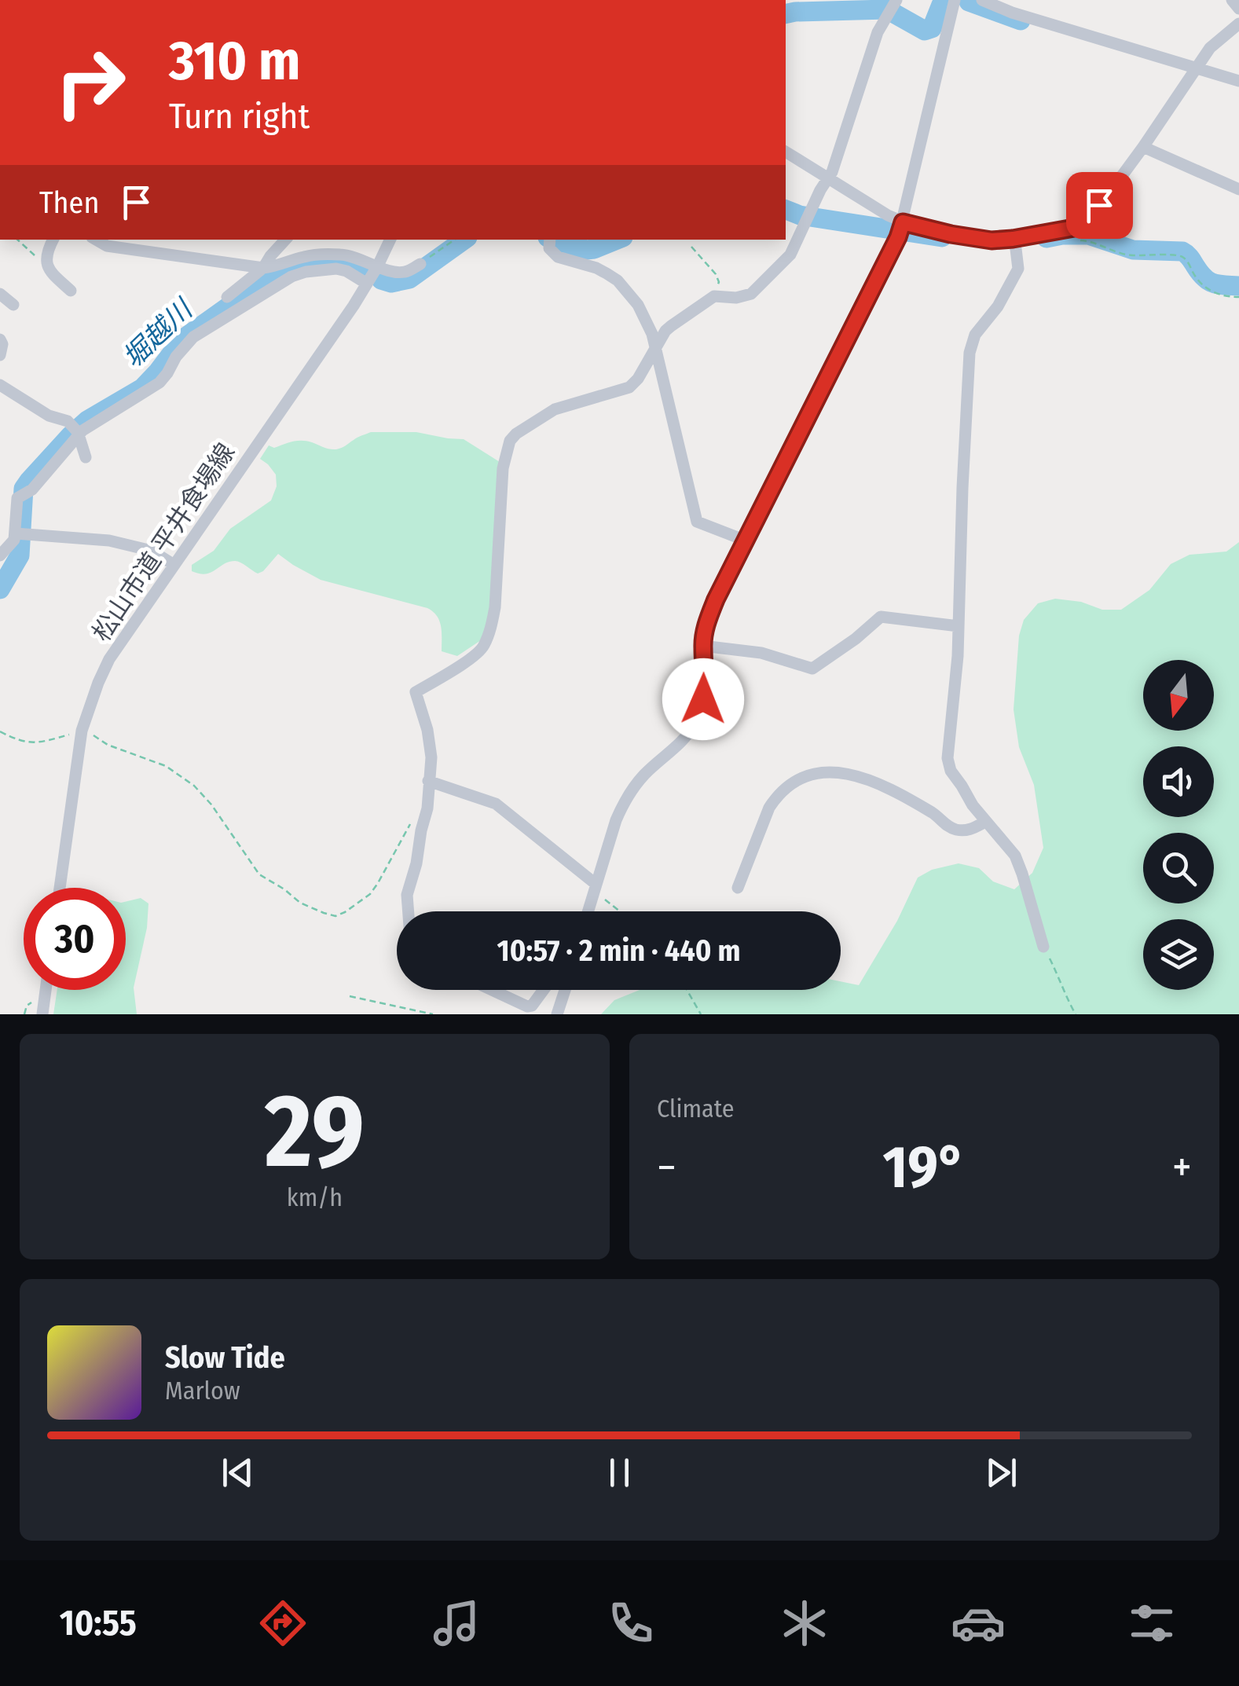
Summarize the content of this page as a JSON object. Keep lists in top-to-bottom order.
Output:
{
  "streets": {
    "street": ["松山市道 平井食場線"]
  },
  "water": ["堀越川"],
  "north": "bottom",
  "page": {
    "turn": ["310 m", "Turn right"],
    "then": "Then",
    "limit": "30",
    "trip": "10:57 · 2 min · 440 m",
    "tile": [
      ["29", "km/h"],
      "Climate"
    ],
    "heat": ["−", "19°", "+"],
    "song": ["Slow Tide", "Marlow"],
    "tabs": "10:55"
  }
}
